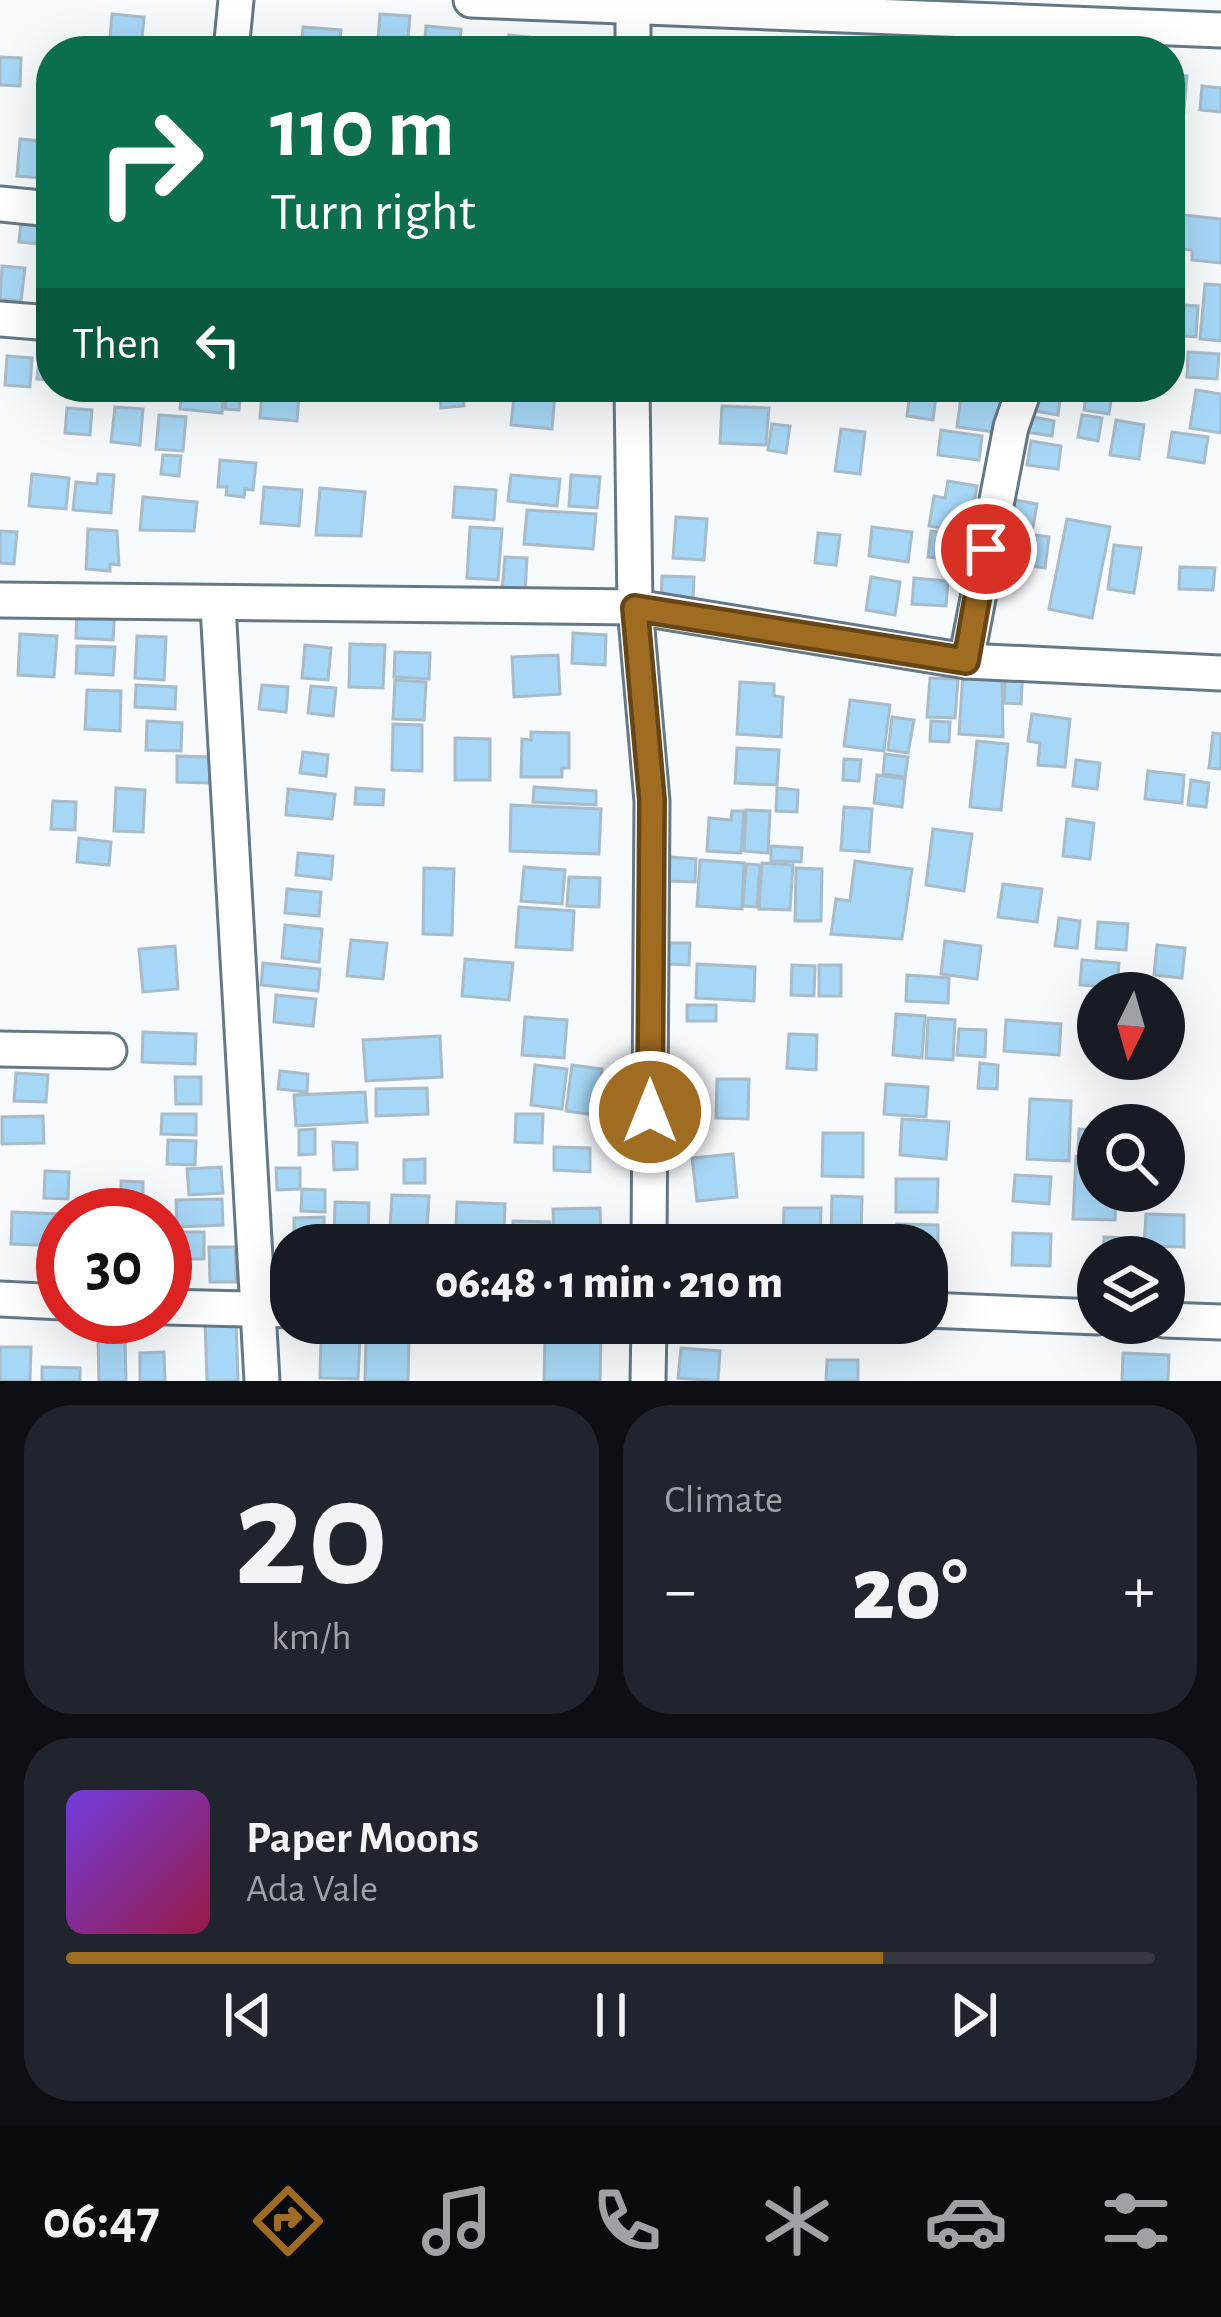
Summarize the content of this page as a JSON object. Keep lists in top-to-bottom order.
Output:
{
  "north": "bottom",
  "page": {
    "turn": ["110 m", "Turn right"],
    "then": "Then",
    "limit": "30",
    "trip": "06:48 · 1 min · 210 m",
    "tile": [
      ["20", "km/h"],
      "Climate"
    ],
    "heat": ["−", "20°", "+"],
    "song": ["Paper Moons", "Ada Vale"],
    "tabs": "06:47"
  }
}
